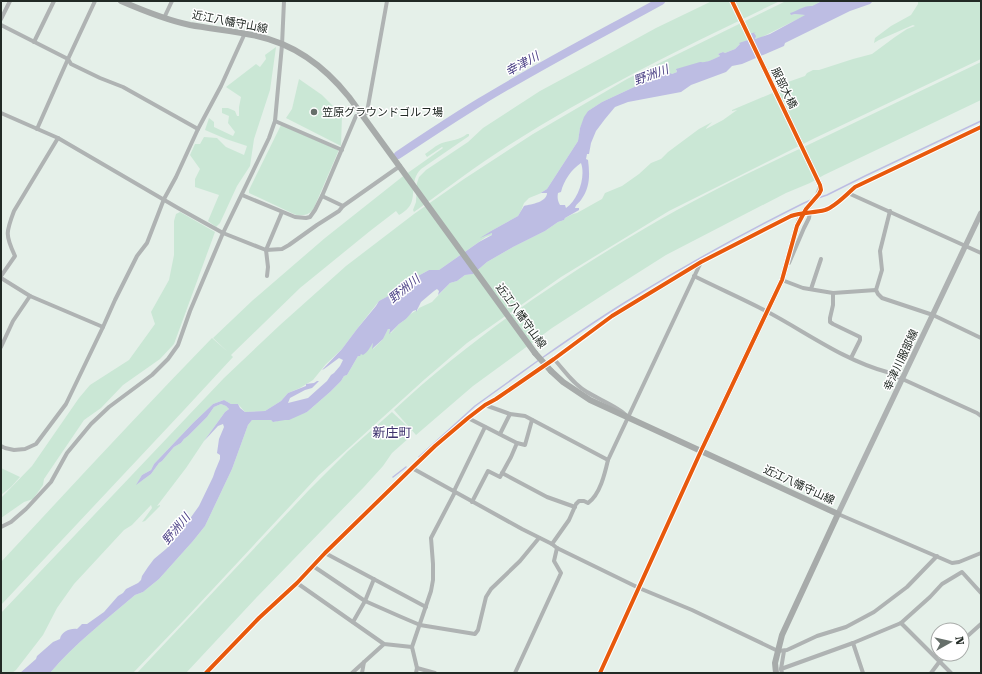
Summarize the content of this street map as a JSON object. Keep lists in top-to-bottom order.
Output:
{
  "streets": {
    "main road": ["近江八幡守山線"],
    "street": ["服部大橋", "幸津川服部線"]
  },
  "crossings": [
    ["近江八幡守山線", "幸津川服部線"]
  ],
  "districts": ["新庄町"],
  "water": ["幸津川", "野洲川"],
  "places": ["笠原グラウンドゴルフ場"],
  "north": "right"
}
